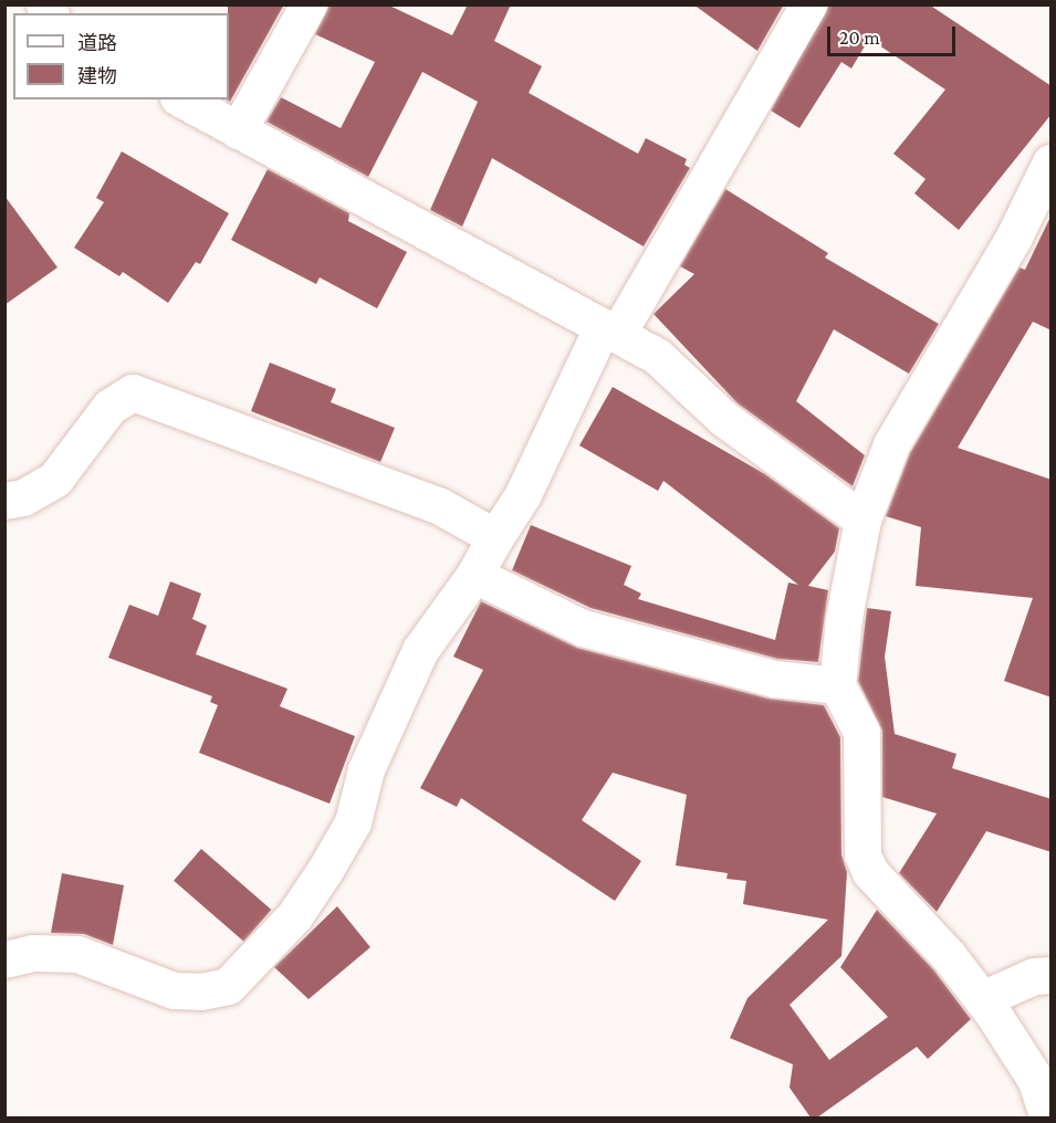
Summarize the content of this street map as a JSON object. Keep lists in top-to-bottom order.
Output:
{
  "legend": ["道路", "建物"],
  "scale_bar": "20 m"
}
